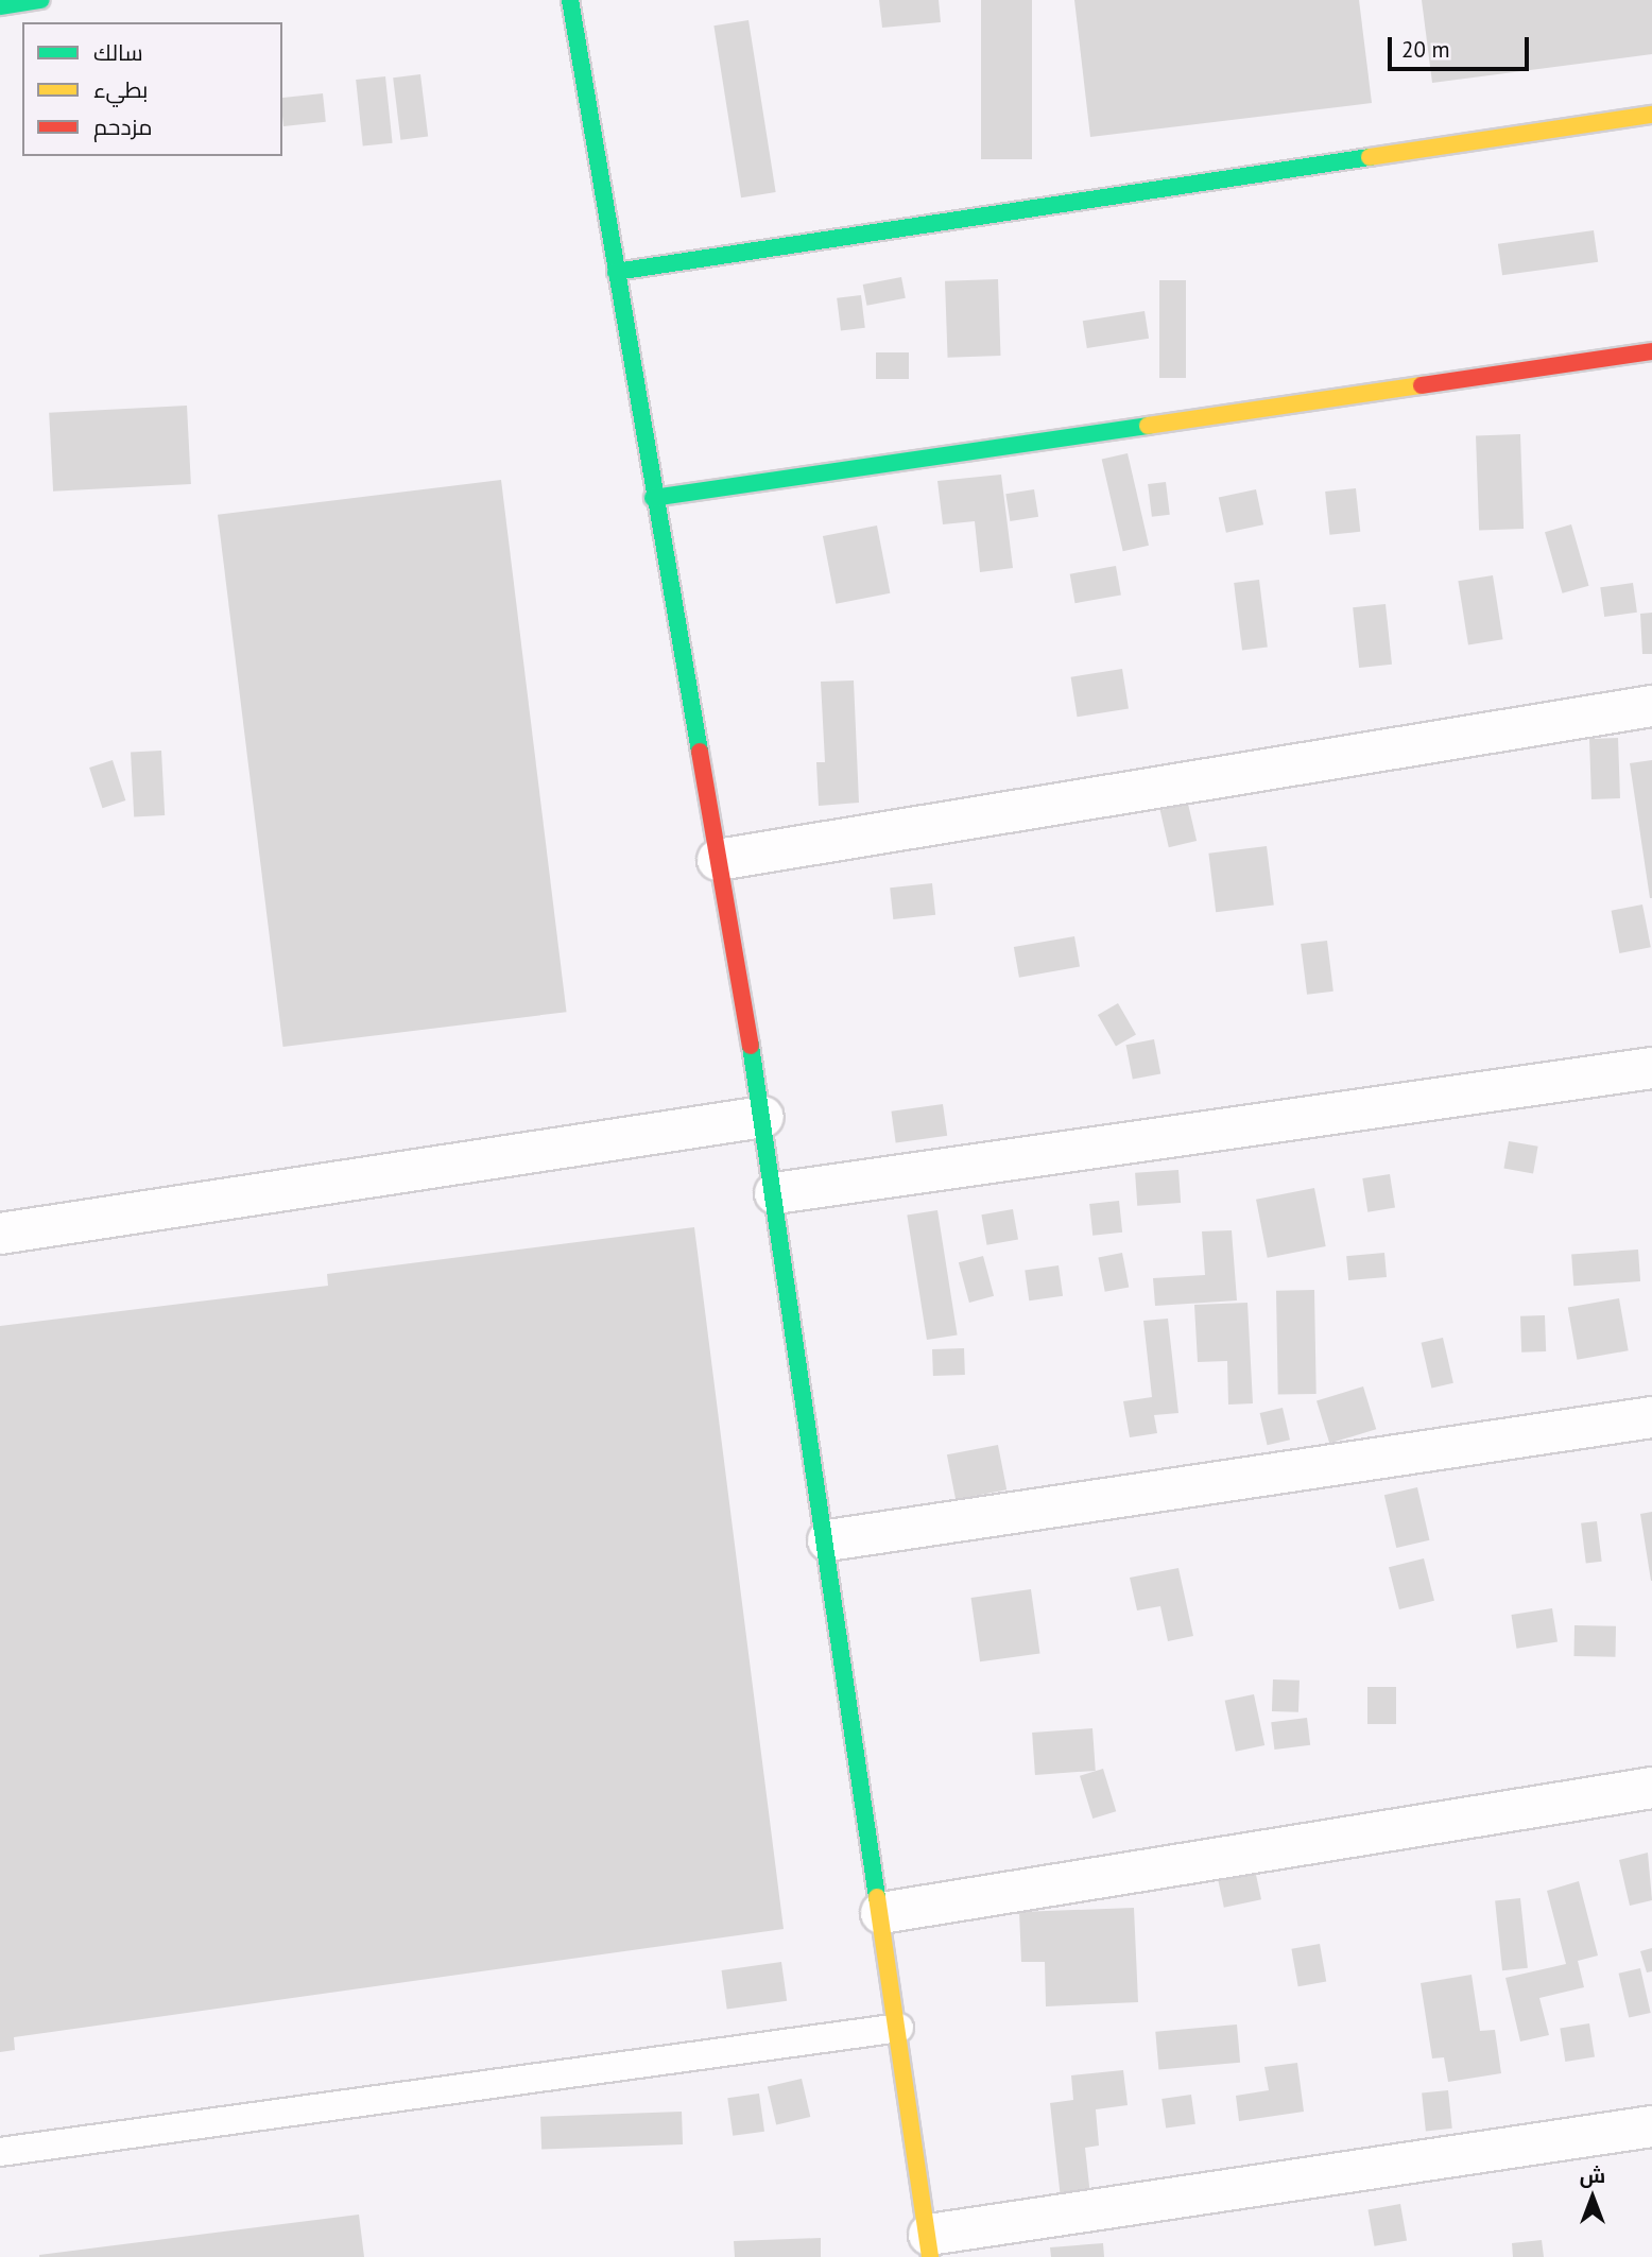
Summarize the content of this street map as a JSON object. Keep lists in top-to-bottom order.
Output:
{
  "legend": ["سالك", "بطيء", "مزدحم"],
  "scale_bar": "20 m",
  "north": "top"
}
